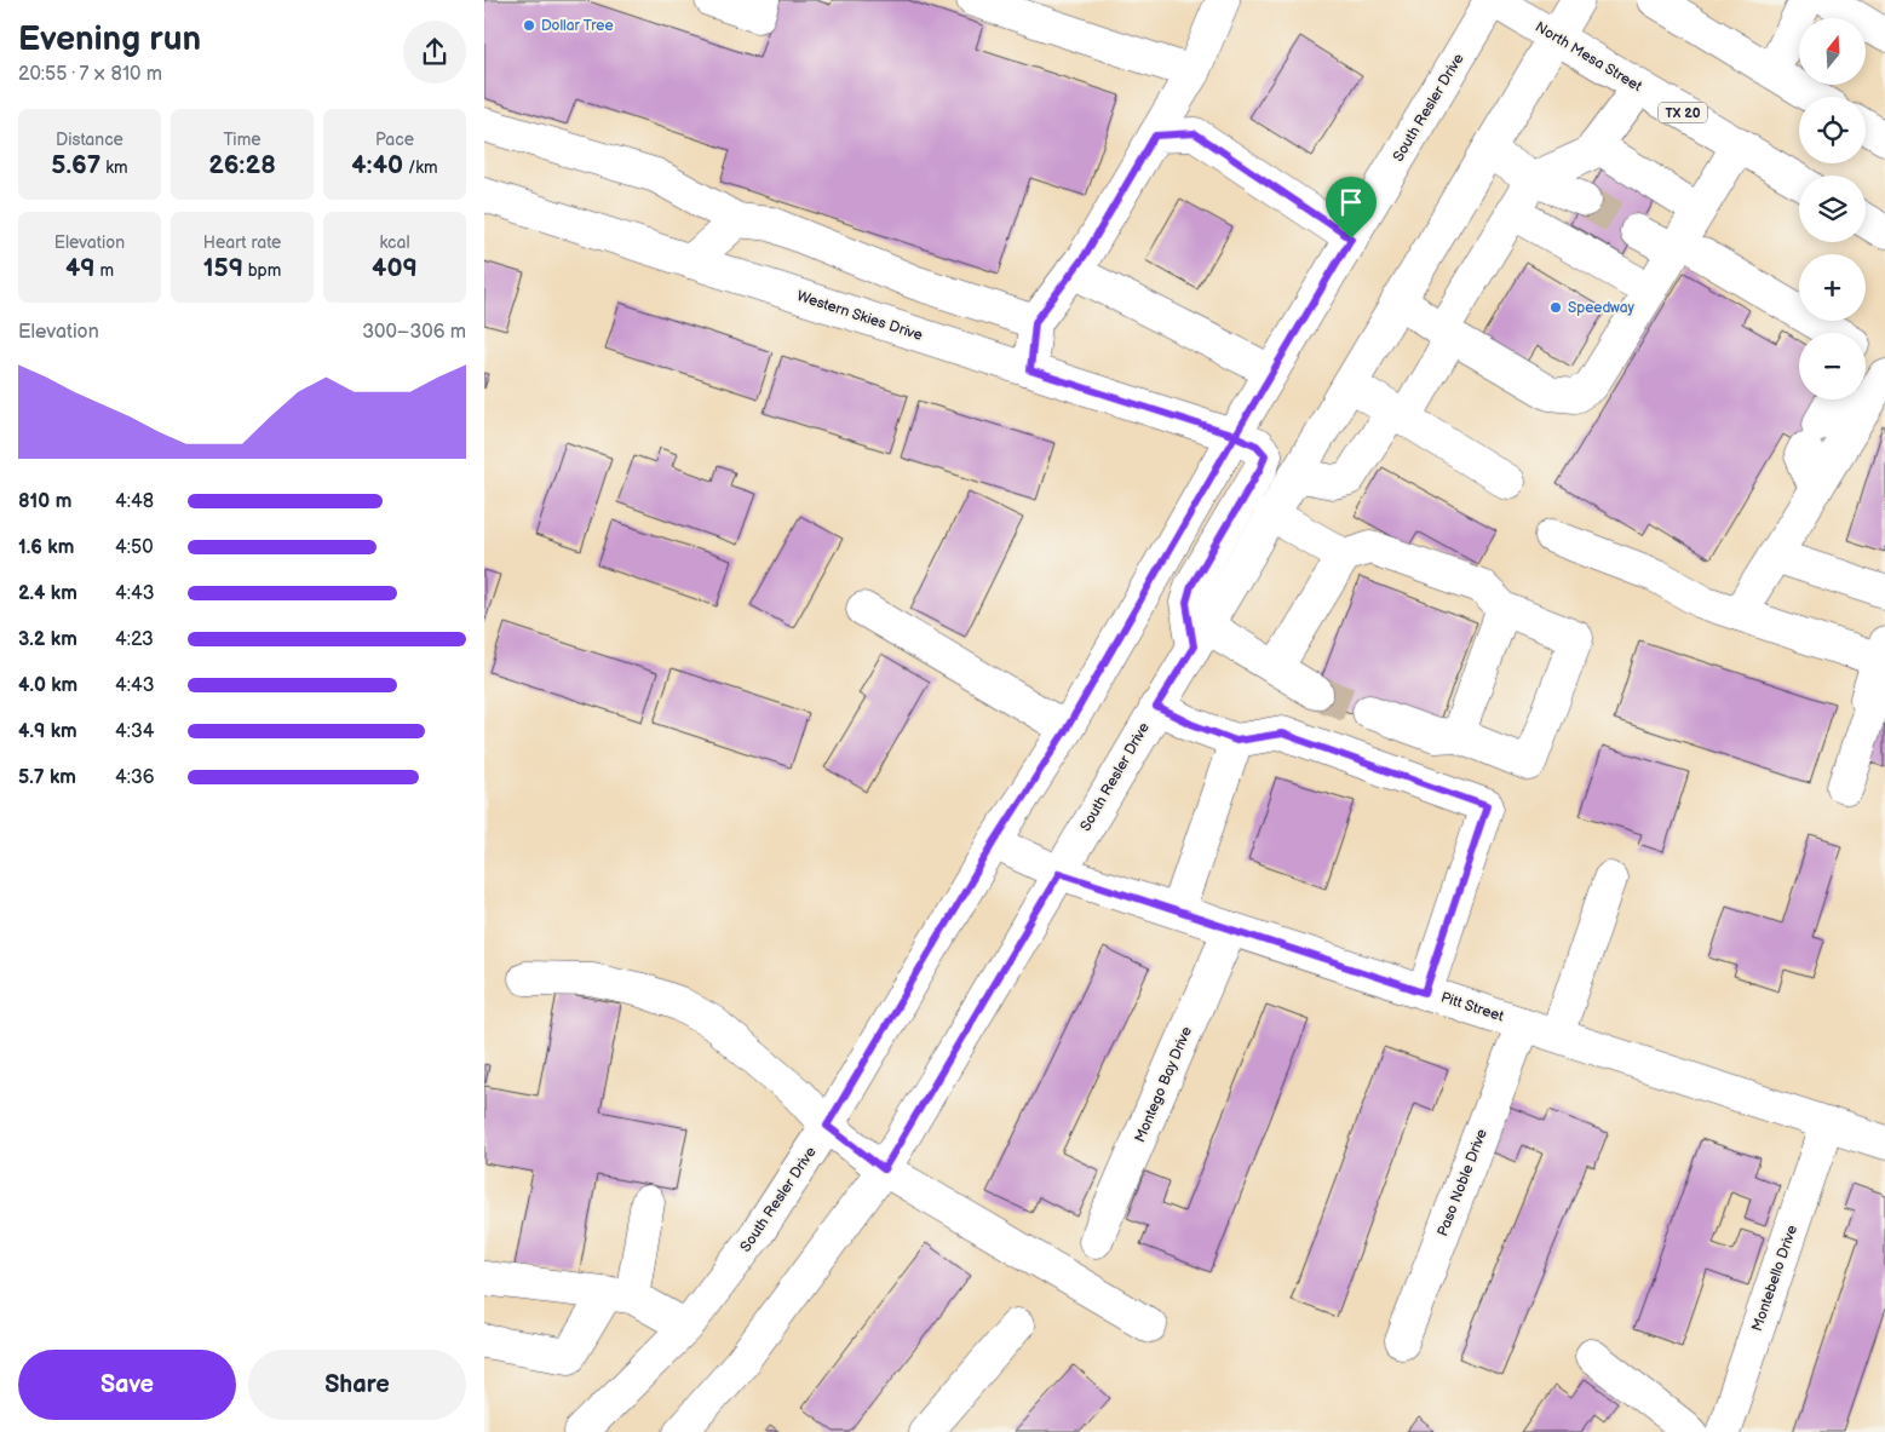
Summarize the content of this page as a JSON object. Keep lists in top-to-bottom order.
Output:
{
  "streets": {
    "main road": [
      "North Mesa Street",
      "South Resler Drive",
      "TX 20",
      "Western Skies Drive",
      "Pitt Street",
      "Montego Bay Drive",
      "Paso Noble Drive",
      "Montebello Drive"
    ]
  },
  "crossings": [
    ["North Mesa Street", "South Resler Drive"],
    ["South Resler Drive", "Western Skies Drive"],
    ["South Resler Drive", "Pitt Street"],
    ["Pitt Street", "Montego Bay Drive"],
    ["Pitt Street", "Paso Noble Drive"],
    ["Pitt Street", "Montebello Drive"]
  ],
  "places": ["Dollar Tree", "Speedway"],
  "north": "top",
  "page": {
    "heading": ["Evening run", "20:55 · 7 × 810 m"],
    "map_buttons": ["+", "−"],
    "stats": [
      ["Distance", "5.67 km"],
      ["Time", "26:28"],
      ["Pace", "4:40 /km"],
      ["Elevation", "49 m"],
      ["Heart rate", "159 bpm"],
      ["kcal", "409"]
    ],
    "chart": ["Elevation", "300–306 m"],
    "list": [
      {
        "name": "810 m",
        "note": "4:48"
      },
      {
        "name": "1.6 km",
        "note": "4:50"
      },
      {
        "name": "2.4 km",
        "note": "4:43"
      },
      {
        "name": "3.2 km",
        "note": "4:23"
      },
      {
        "name": "4.0 km",
        "note": "4:43"
      },
      {
        "name": "4.9 km",
        "note": "4:34"
      },
      {
        "name": "5.7 km",
        "note": "4:36"
      }
    ],
    "buttons": ["Save", "Share"]
  }
}
